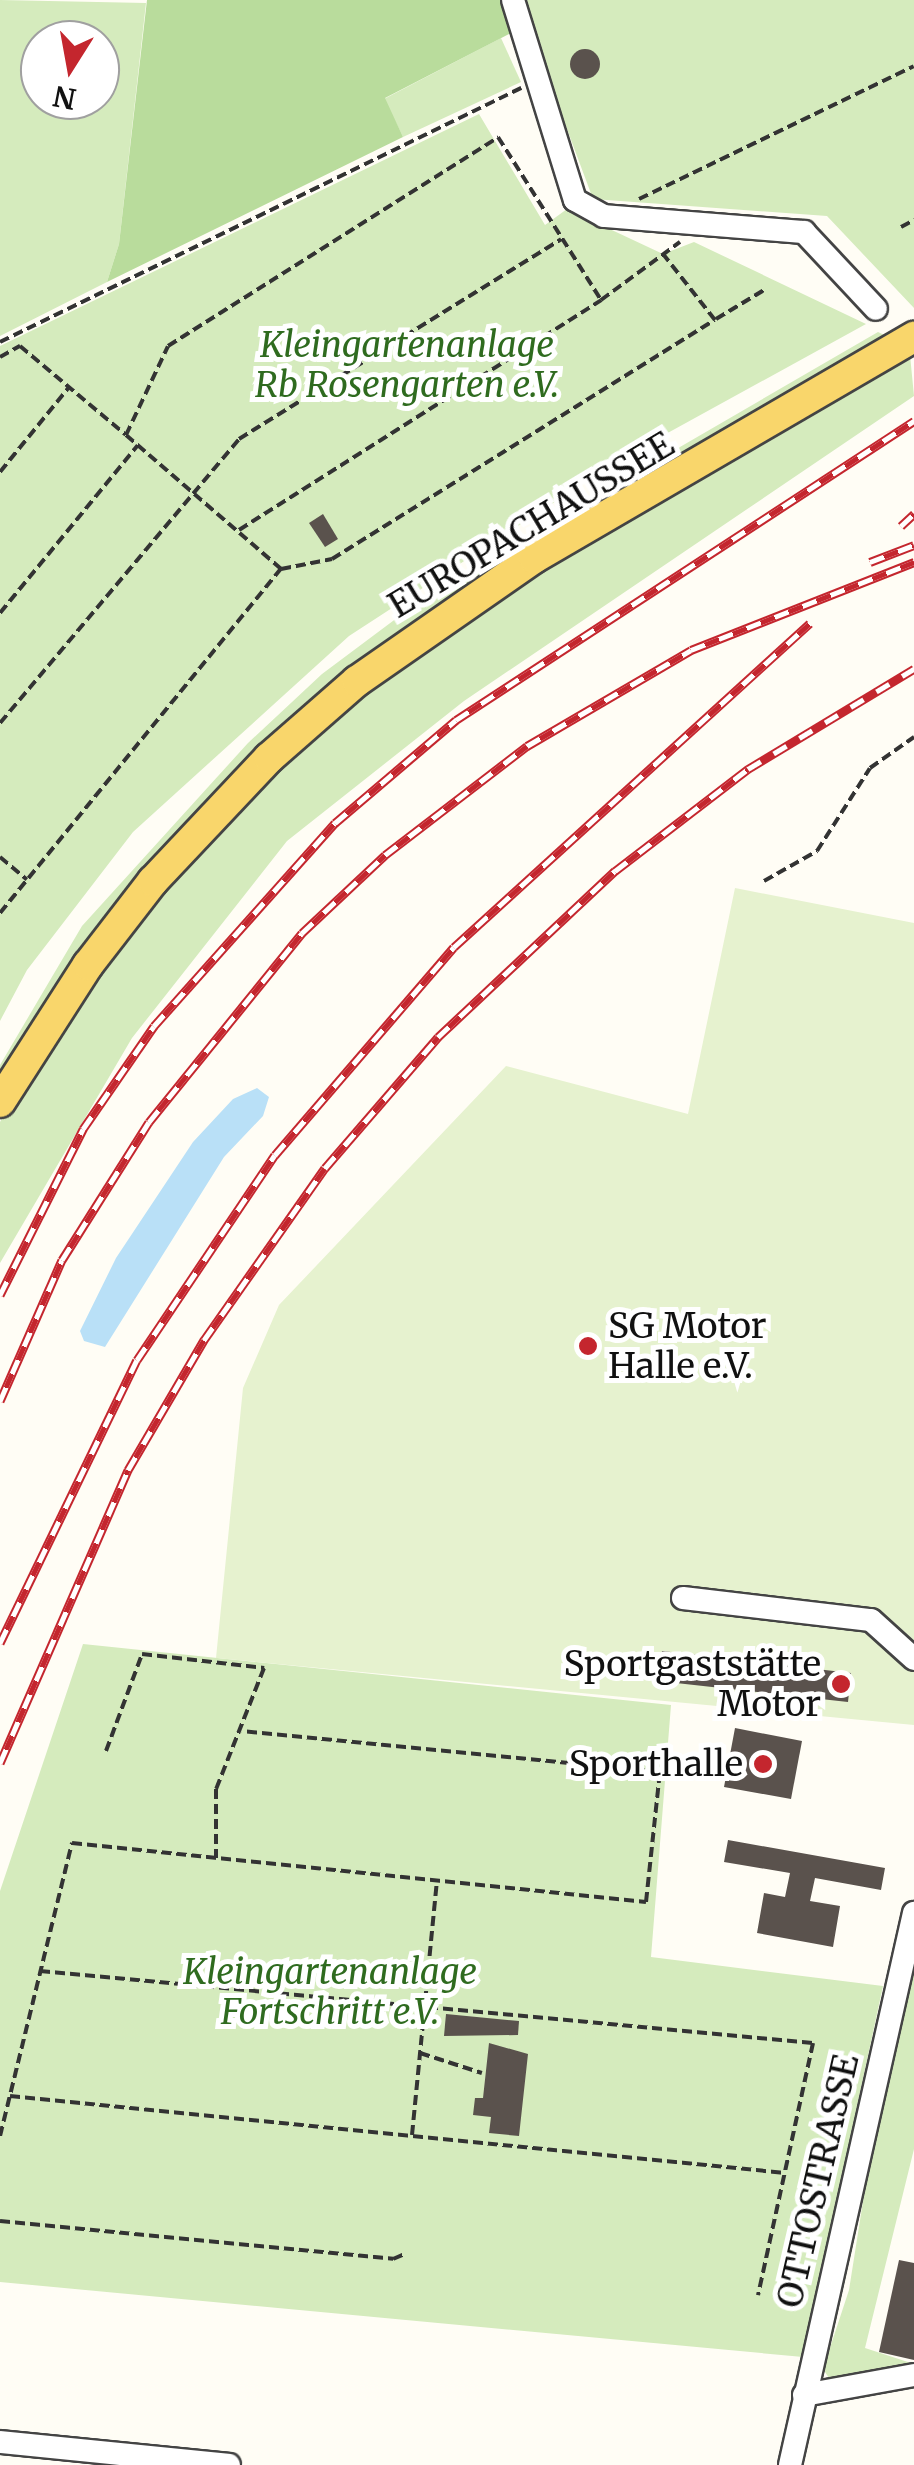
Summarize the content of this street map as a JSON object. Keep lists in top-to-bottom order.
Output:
{
  "streets": {
    "main road": ["EUROPACHAUSSEE"],
    "street": ["OTTOSTRASSE"]
  },
  "parks": ["Kleingartenanlage Rb Rosengarten e.V.", "Kleingartenanlage Fortschritt e.V."],
  "places": ["SG Motor Halle e.V.", "Sportgaststätte Motor", "Sporthalle"],
  "north": "bottom"
}
